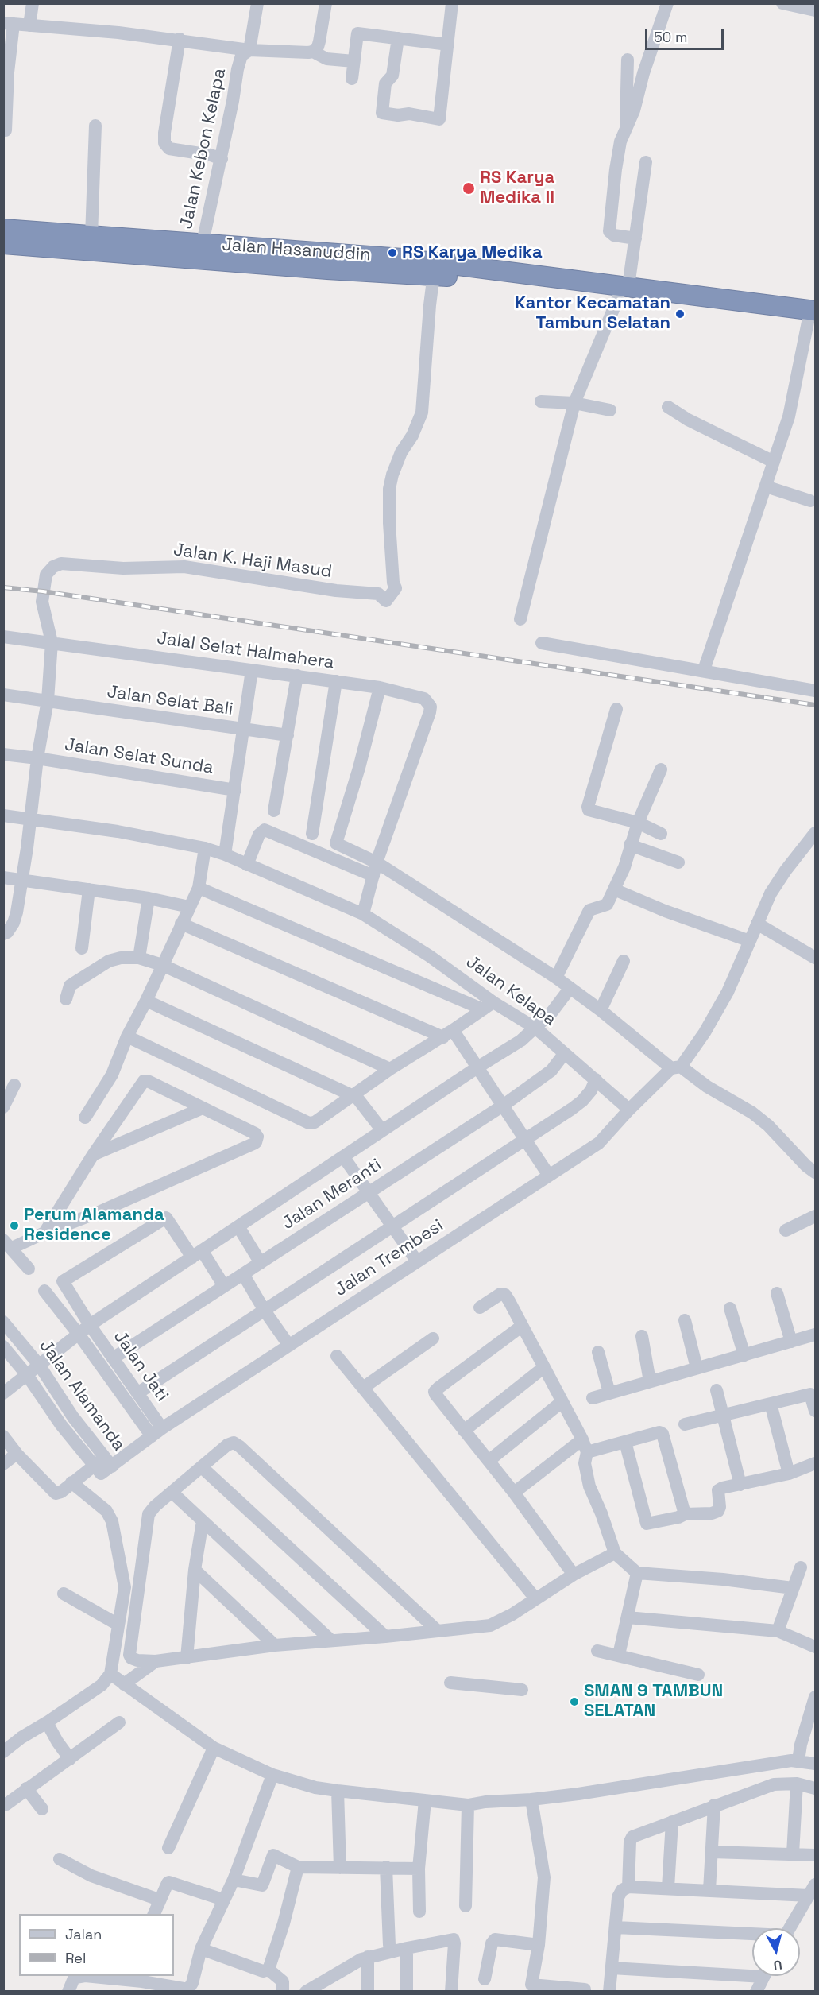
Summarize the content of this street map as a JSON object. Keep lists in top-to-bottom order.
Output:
{
  "streets": {
    "highway": ["Jalan Hasanuddin"],
    "street": [
      "Jalan Kebon Kelapa",
      "Jalan K. Haji Masud",
      "Jalal Selat Halmahera",
      "Jalan Selat Bali",
      "Jalan Selat Sunda",
      "Jalan Kelapa",
      "Jalan Meranti",
      "Jalan Trembesi",
      "Jalan Jati",
      "Jalan Alamanda"
    ]
  },
  "crossings": [
    ["Jalan Kebon Kelapa", "Jalan Hasanuddin"],
    ["Jalan Hasanuddin", "Jalan K. Haji Masud"],
    ["Jalan K. Haji Masud", "Jalal Selat Halmahera"],
    ["Jalan K. Haji Masud", "Jalan Selat Bali"],
    ["Jalan K. Haji Masud", "Jalan Selat Sunda"],
    ["Jalan K. Haji Masud", "Jalan Kelapa"],
    ["Jalan Kelapa", "Jalan Meranti"],
    ["Jalan Kelapa", "Jalan Trembesi"],
    ["Jalan Meranti", "Jalan Jati"],
    ["Jalan Trembesi", "Jalan Jati"],
    ["Jalan Trembesi", "Jalan Alamanda"]
  ],
  "places": [
    "RS Karya Medika II",
    "RS Karya Medika",
    "Kantor Kecamatan Tambun Selatan",
    "Perum Alamanda Residence",
    "SMAN 9 TAMBUN SELATAN"
  ],
  "legend": ["Jalan", "Rel"],
  "scale_bar": "50 m",
  "north": "bottom"
}
